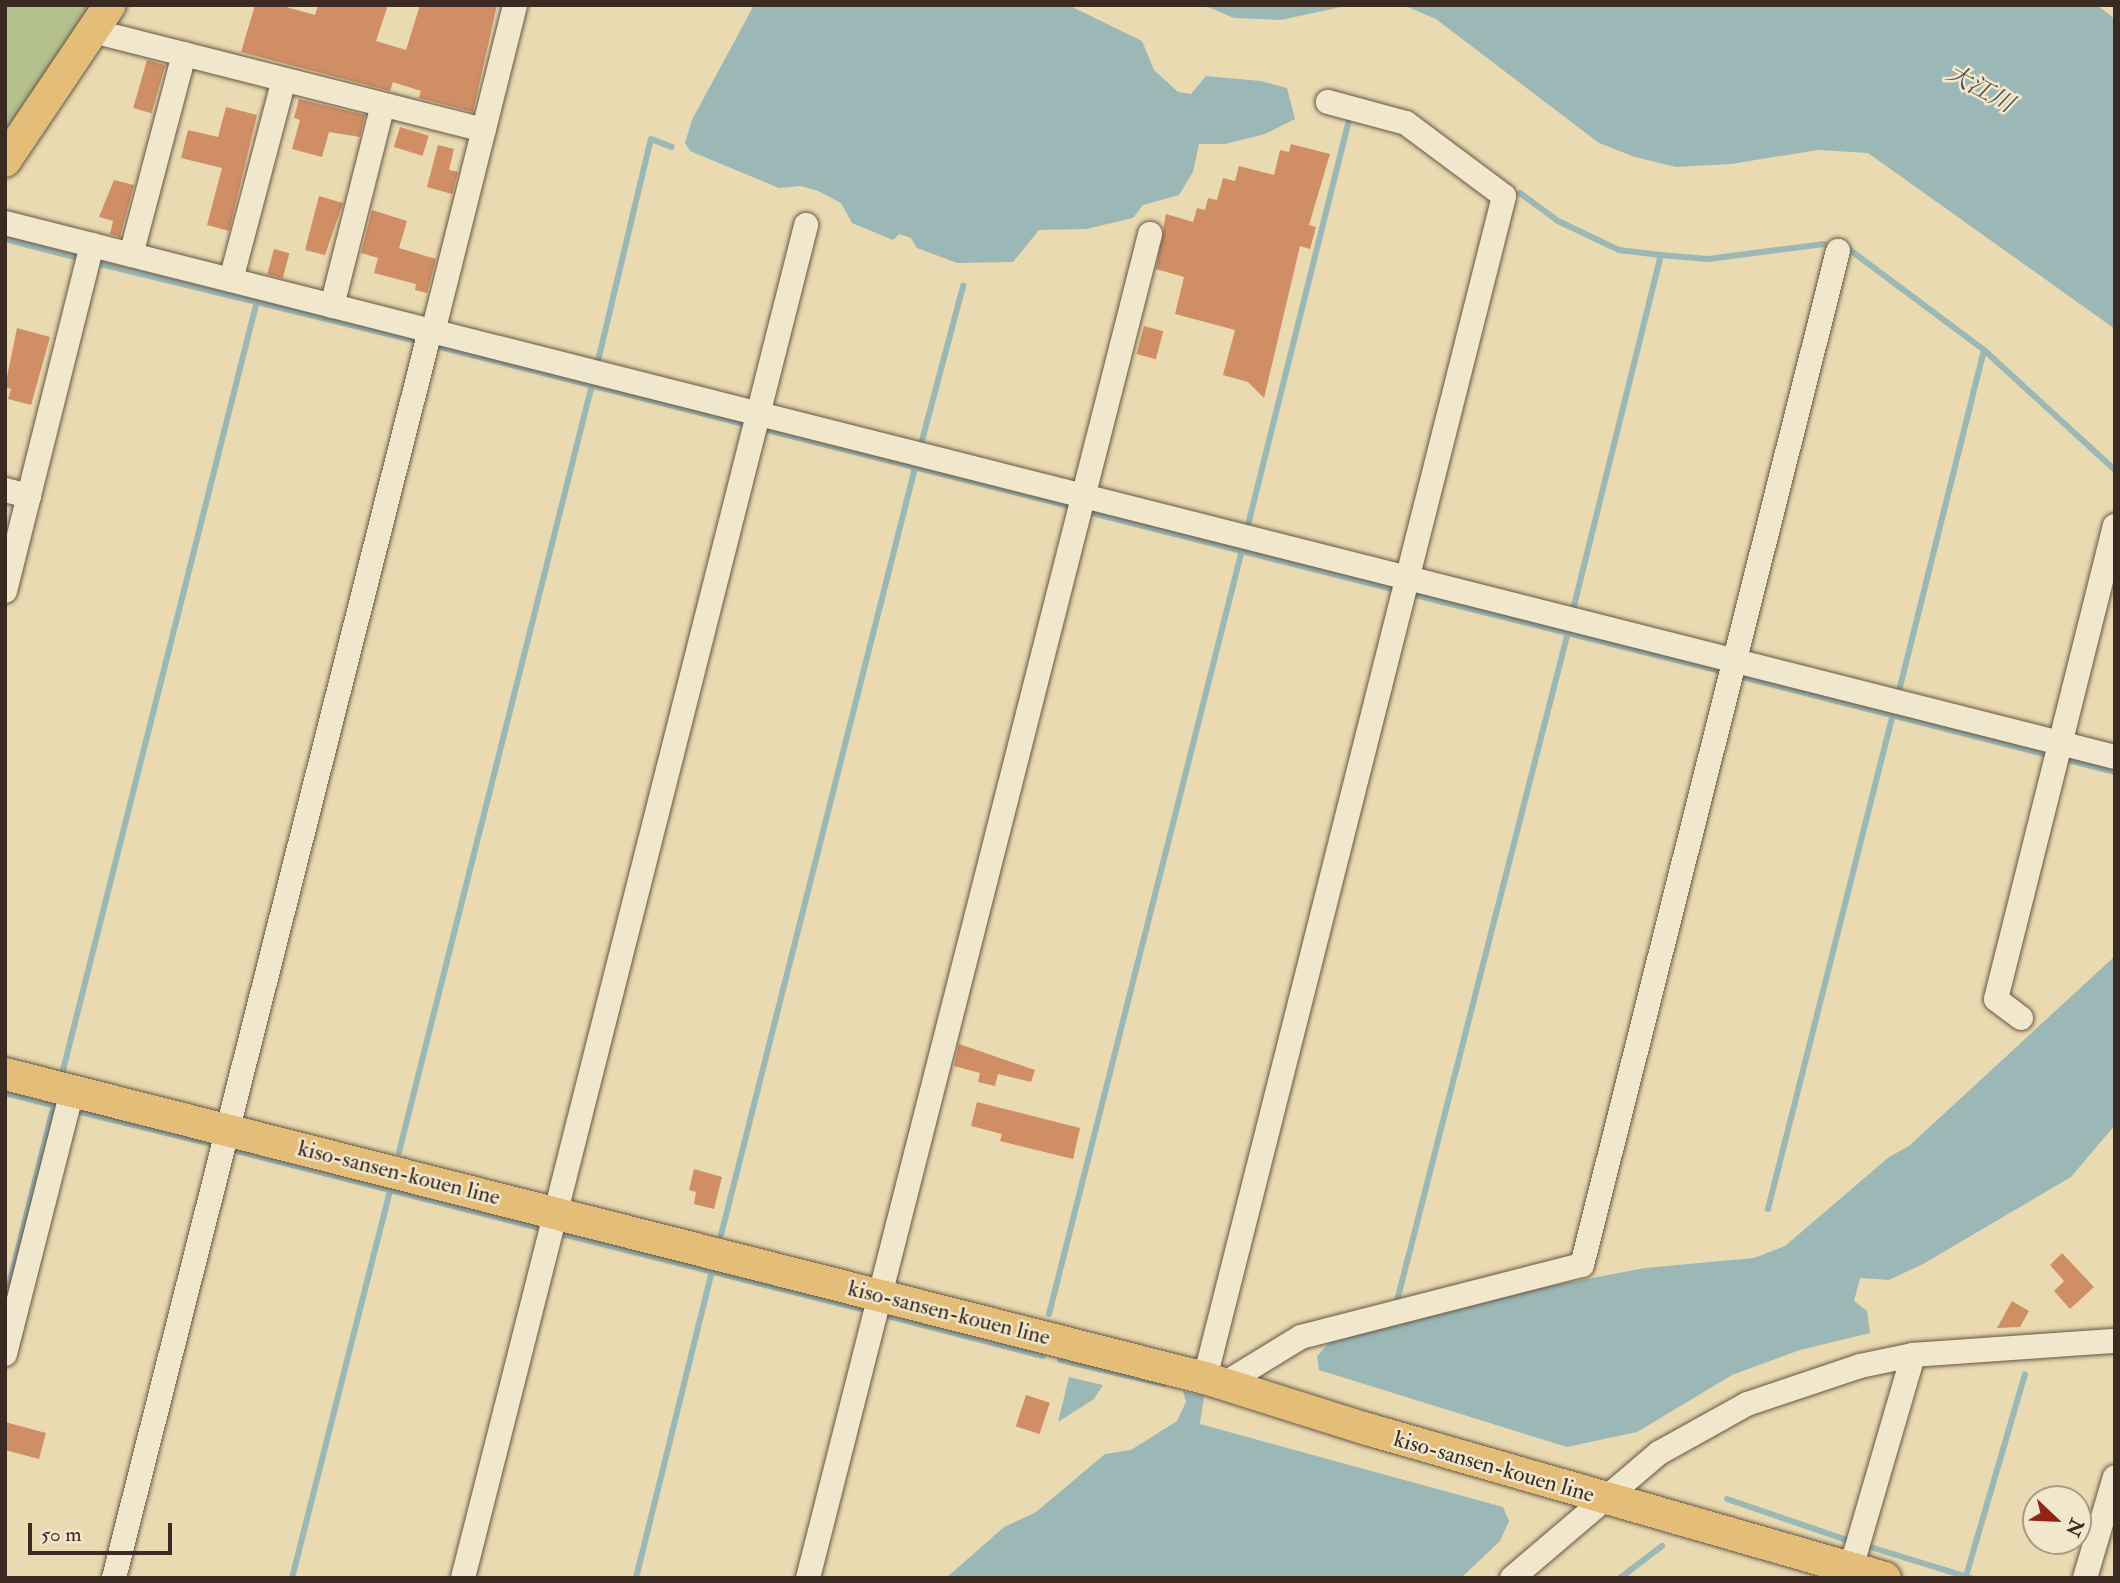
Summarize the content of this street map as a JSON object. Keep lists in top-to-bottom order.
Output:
{
  "streets": {
    "main road": ["kiso-sansen-kouen line"]
  },
  "water": ["大江川"],
  "scale_bar": "50 m",
  "north": "bottom right"
}
